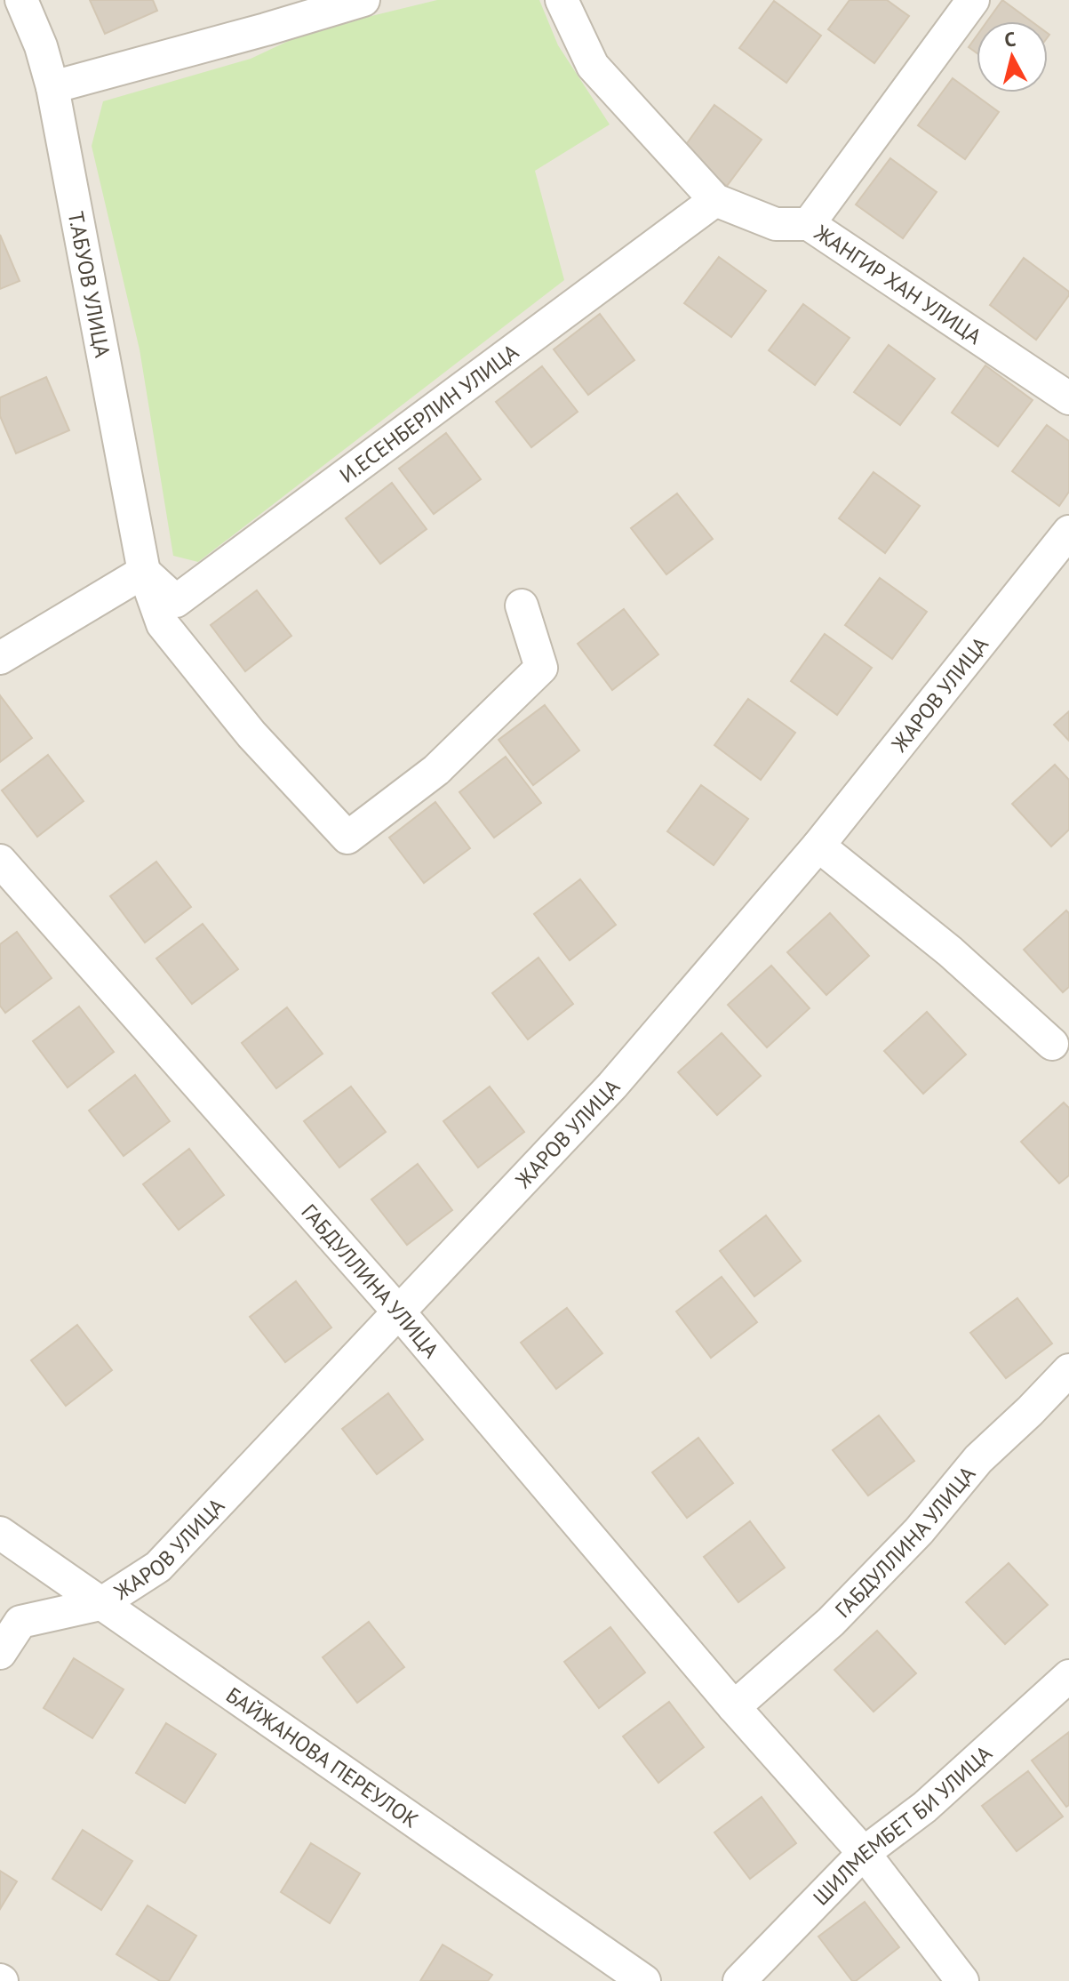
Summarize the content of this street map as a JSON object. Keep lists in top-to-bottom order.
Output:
{
  "streets": {
    "street": [
      "Т.АБУОВ УЛИЦА",
      "ЖАНГИР ХАН УЛИЦА",
      "И.ЕСЕНБЕРЛИН УЛИЦА",
      "ЖАРОВ УЛИЦА",
      "ГАБДУЛЛИНА УЛИЦА",
      "БАЙЖАНОВА ПЕРЕУЛОК",
      "ШИЛМЕМБЕТ БИ УЛИЦА"
    ]
  },
  "crossings": [
    ["Т.АБУОВ УЛИЦА", "И.ЕСЕНБЕРЛИН УЛИЦА"],
    ["ЖАНГИР ХАН УЛИЦА", "И.ЕСЕНБЕРЛИН УЛИЦА"],
    ["ЖАРОВ УЛИЦА", "ГАБДУЛЛИНА УЛИЦА"],
    ["ЖАРОВ УЛИЦА", "БАЙЖАНОВА ПЕРЕУЛОК"],
    ["ГАБДУЛЛИНА УЛИЦА", "ШИЛМЕМБЕТ БИ УЛИЦА"]
  ],
  "north": "top"
}
